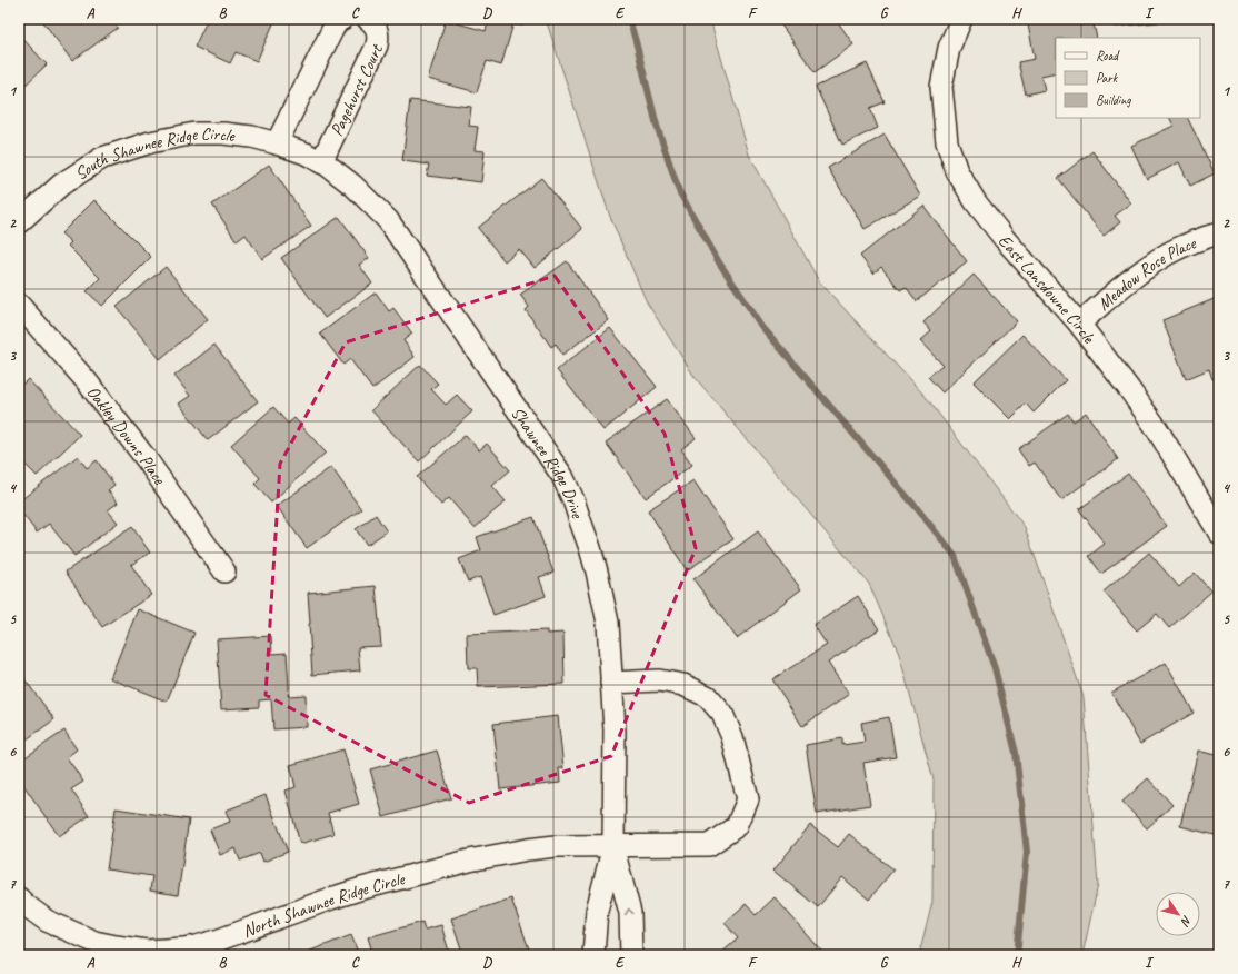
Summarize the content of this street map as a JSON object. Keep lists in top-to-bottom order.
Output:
{
  "streets": {
    "street": [
      "Pagehurst Court",
      "South Shawnee Ridge Circle",
      "Meadow Rose Place",
      "East Lansdowne Circle",
      "Oakley Downs Place",
      "Shawnee Ridge Drive",
      "North Shawnee Ridge Circle"
    ]
  },
  "crossings": [
    ["Pagehurst Court", "South Shawnee Ridge Circle"],
    ["Pagehurst Court", "Shawnee Ridge Drive"],
    ["South Shawnee Ridge Circle", "Shawnee Ridge Drive"],
    ["Meadow Rose Place", "East Lansdowne Circle"],
    ["Shawnee Ridge Drive", "North Shawnee Ridge Circle"]
  ],
  "legend": ["Road", "Park", "Building"],
  "north": "bottom right",
  "grid": {
    "columns": [
      "A",
      "B",
      "C",
      "D",
      "E",
      "F",
      "G",
      "H",
      "I"
    ],
    "rows": [
      "1",
      "2",
      "3",
      "4",
      "5",
      "6",
      "7"
    ]
  }
}
